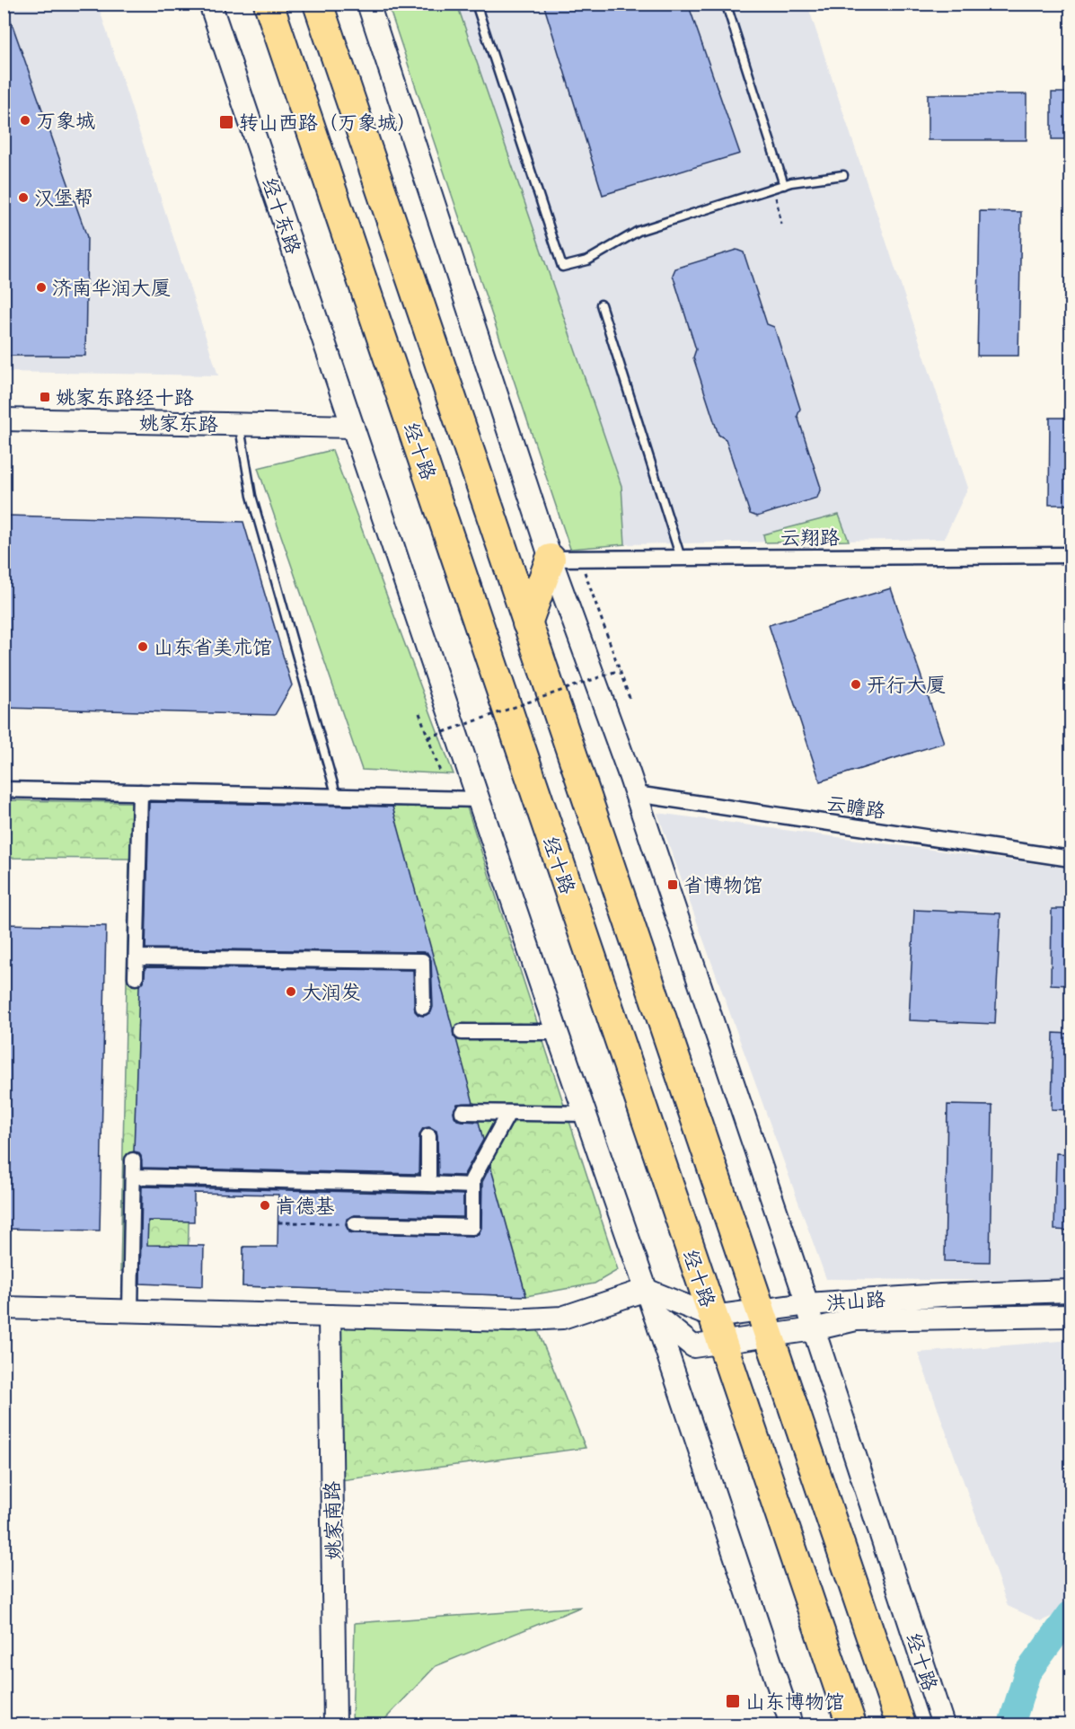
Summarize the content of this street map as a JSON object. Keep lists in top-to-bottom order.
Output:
{
  "streets": {
    "highway": ["经十路"],
    "main road": [
      "经十东路",
      "姚家东路",
      "洪山路",
      "姚家南路"
    ],
    "street": ["云翔路", "云瞻路"]
  },
  "crossings": [
    ["经十东路", "姚家东路"],
    ["经十路", "云翔路"],
    ["经十路", "云瞻路"],
    ["经十路", "洪山路"]
  ],
  "places": {
    "other": [
      "万象城",
      "汉堡帮",
      "济南华润大厦",
      "山东省美术馆",
      "开行大厦",
      "大润发",
      "肯德基"
    ],
    "transit": [
      "转山西路（万象城）",
      "姚家东路经十路",
      "省博物馆",
      "山东博物馆"
    ]
  }
}
